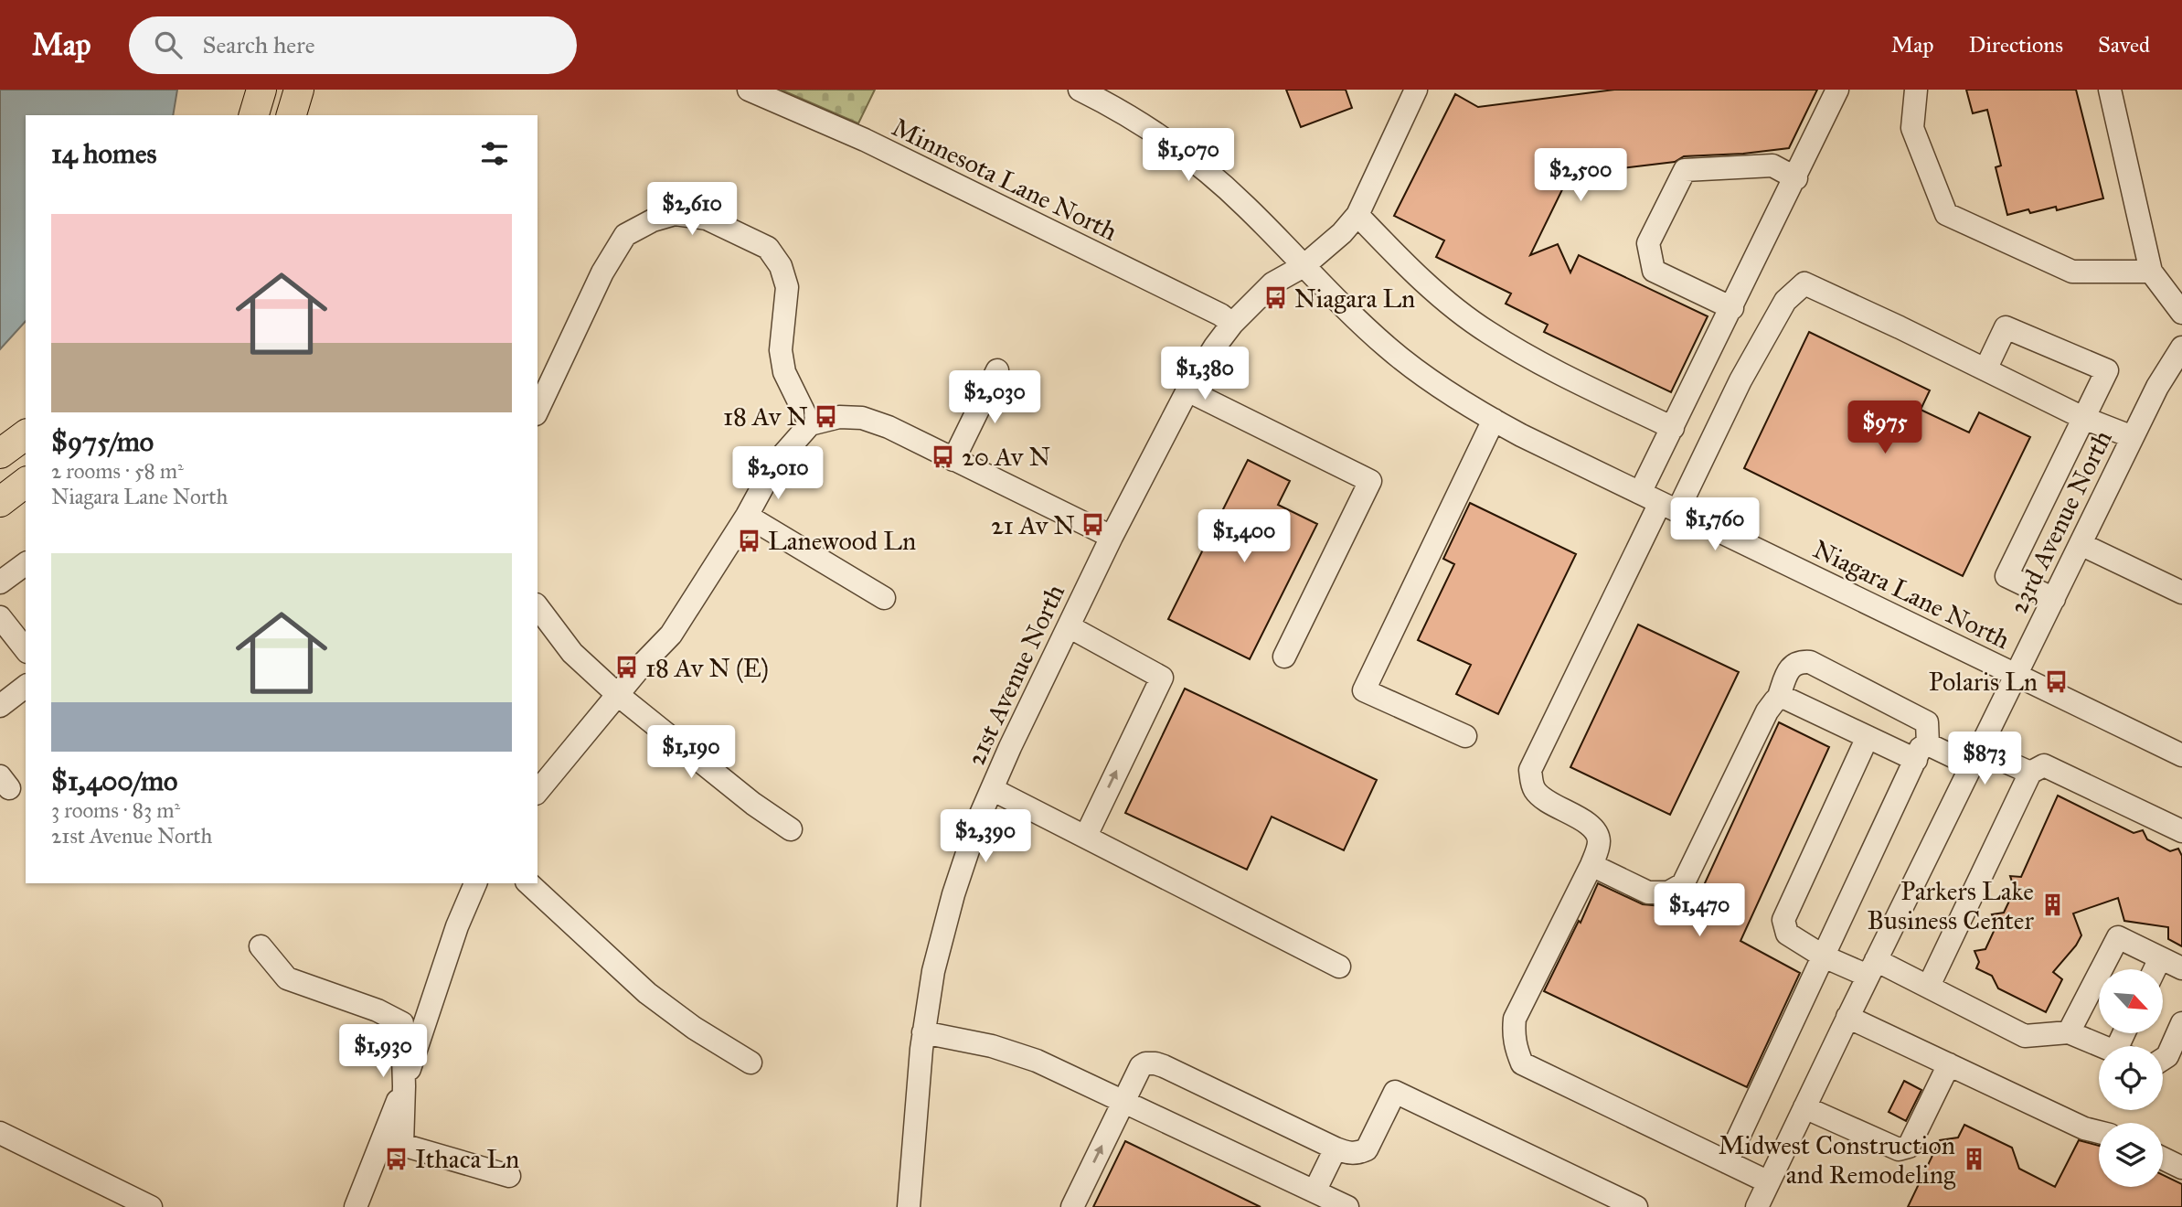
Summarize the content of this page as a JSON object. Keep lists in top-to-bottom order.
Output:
{
  "streets": {
    "street": [
      "Minnesota Lane North",
      "23rd Avenue North",
      "Niagara Lane North",
      "21st Avenue North"
    ]
  },
  "crossings": [
    ["Minnesota Lane North", "21st Avenue North"],
    ["23rd Avenue North", "Niagara Lane North"],
    ["Niagara Lane North", "21st Avenue North"]
  ],
  "places": {
    "bus stop": [
      "Niagara Ln",
      "18 Av N",
      "20 Av N",
      "21 Av N",
      "Lanewood Ln",
      "18 Av N (E)",
      "Polaris Ln",
      "Ithaca Ln"
    ],
    "building": ["Parkers Lake Business Center", "Midwest Construction and Remodeling"]
  },
  "north": "bottom right",
  "page": {
    "header": "Map",
    "search": "Search here",
    "nav": ["Map", "Directions", "Saved"],
    "heading": "14 homes",
    "price": [
      "$1,070",
      "$2,500",
      "$2,610",
      "$1,380",
      "$2,030",
      "$975",
      "$2,010",
      "$1,760",
      "$1,400",
      "$1,190",
      "$873",
      "$2,390",
      "$1,470",
      "$1,930"
    ],
    "list": [
      {
        "name": "$975/mo",
        "note": "2 rooms · 58 m² · Niagara Lane North"
      },
      {
        "name": "$1,400/mo",
        "note": "3 rooms · 83 m² · 21st Avenue North"
      }
    ]
  }
}
